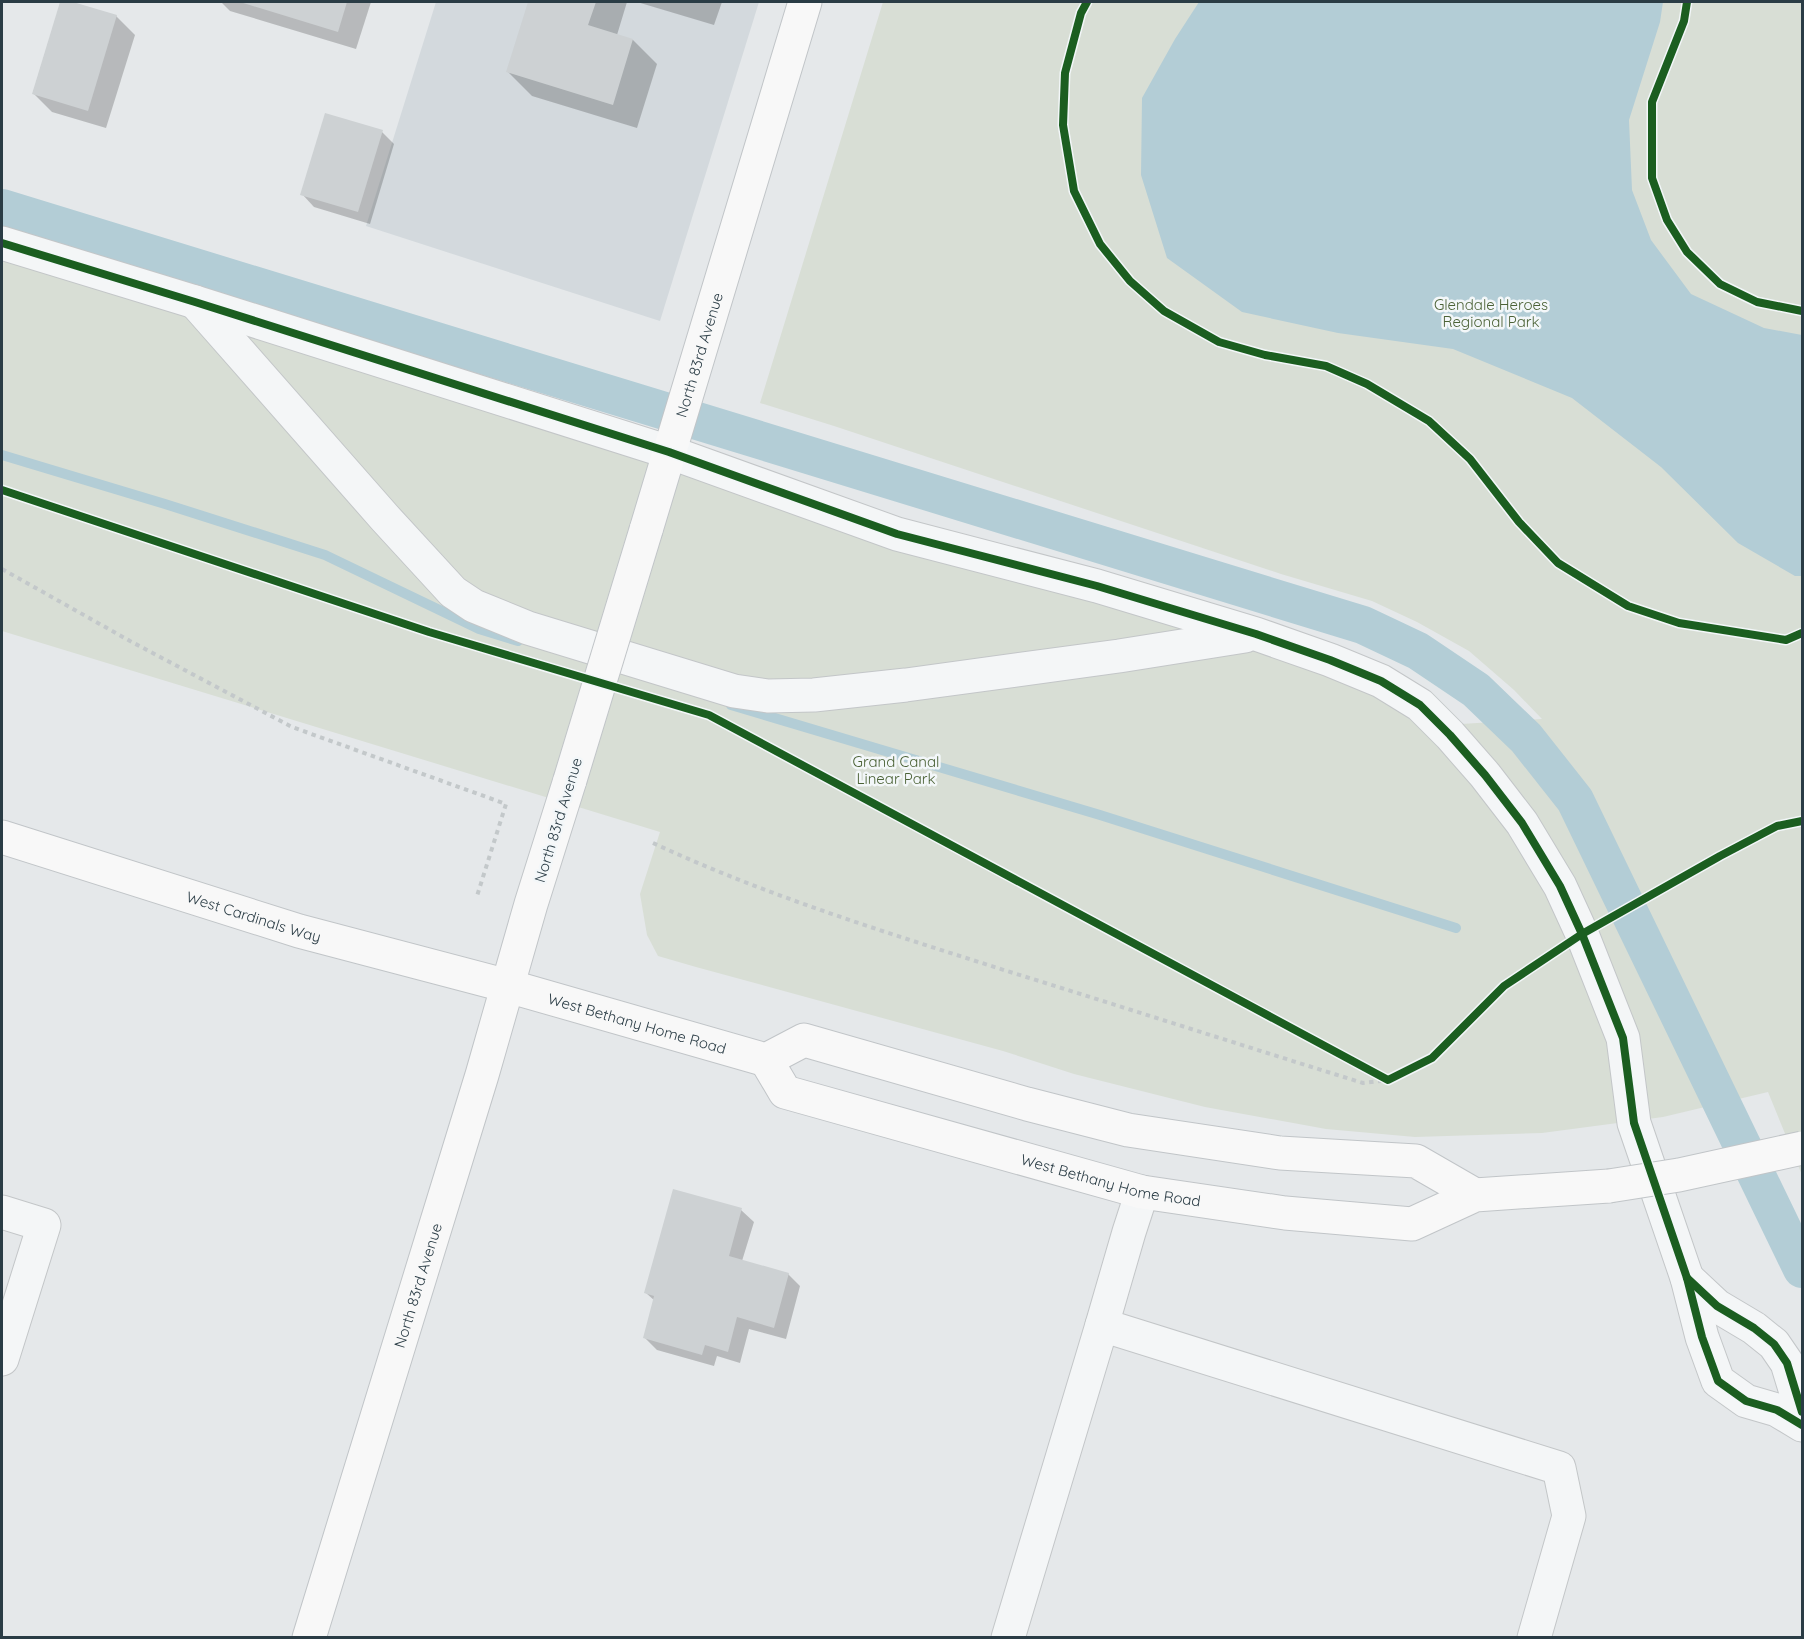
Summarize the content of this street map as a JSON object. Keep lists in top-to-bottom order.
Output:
{
  "streets": {
    "main road": ["North 83rd Avenue", "West Cardinals Way", "West Bethany Home Road"]
  },
  "crossings": [
    ["North 83rd Avenue", "West Cardinals Way"],
    ["North 83rd Avenue", "West Bethany Home Road"],
    ["West Cardinals Way", "West Bethany Home Road"]
  ],
  "parks": ["Glendale Heroes Regional Park", "Grand Canal Linear Park"]
}
